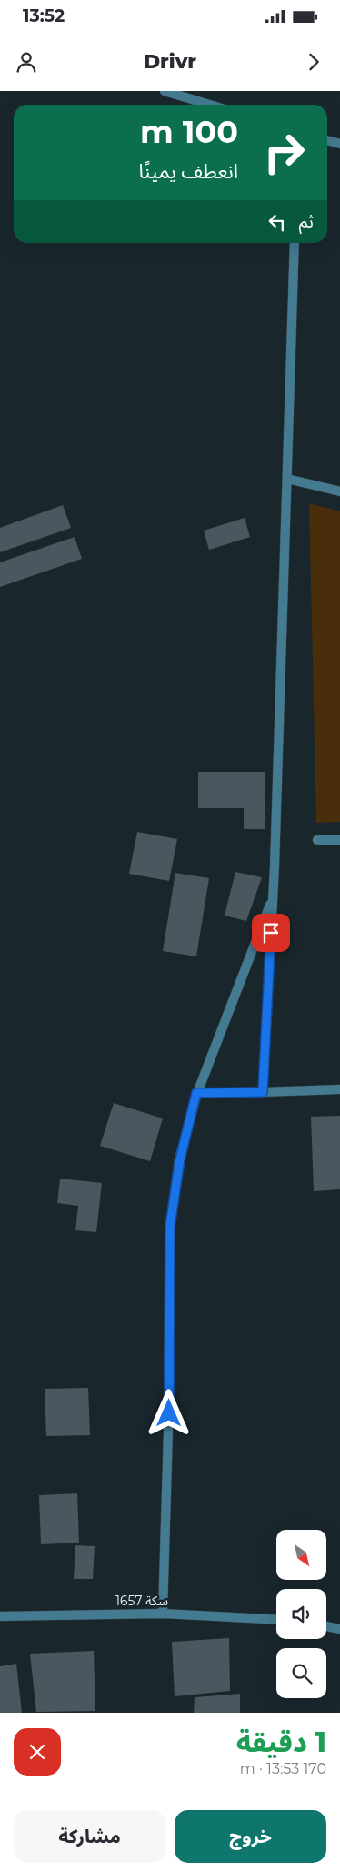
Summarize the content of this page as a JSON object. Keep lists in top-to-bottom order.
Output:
{
  "streets": {
    "street": ["سكة 1657"]
  },
  "north": "bottom right",
  "page": {
    "status": "13:52",
    "header": "Drivr",
    "turn": ["100 m", "انعطف يمينًا"],
    "then": "ثم",
    "heading": ["1 دقيقة", "170 m · 13:53"],
    "buttons": ["خروج", "مشاركة"]
  }
}
